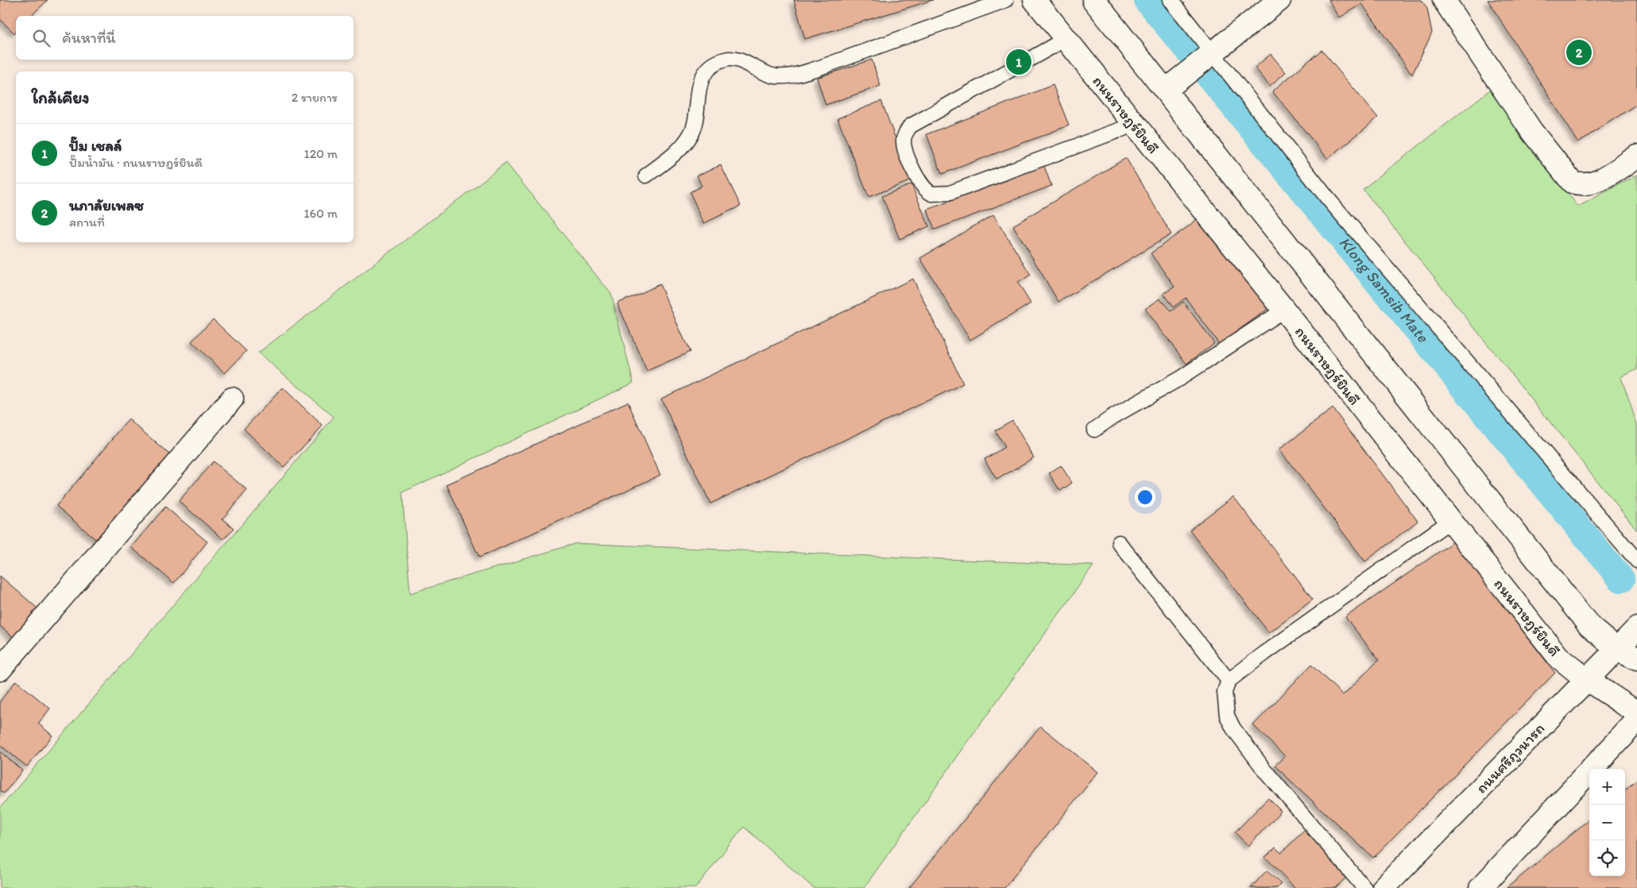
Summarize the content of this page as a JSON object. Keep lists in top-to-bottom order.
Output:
{
  "streets": {
    "main road": ["ถนนราษฎร์ยินดี", "ถนนศรีภูวนารถ"]
  },
  "crossings": [
    ["ถนนราษฎร์ยินดี", "ถนนศรีภูวนารถ"]
  ],
  "water": ["Klong Samsib Mate"],
  "page": {
    "search": "ค้นหาที่นี่",
    "pins": ["2", "1"],
    "heading": ["ใกล้เคียง", "2 รายการ"],
    "list": [
      {
        "mark": "1",
        "name": "ปั๊ม เชลล์",
        "note": "ปั๊มน้ำมัน · ถนนราษฎร์ยินดี",
        "value": "120 m"
      },
      {
        "mark": "2",
        "name": "นภาลัยเพลซ",
        "note": "สถานที่",
        "value": "160 m"
      }
    ],
    "map_buttons": ["+", "−"]
  }
}
